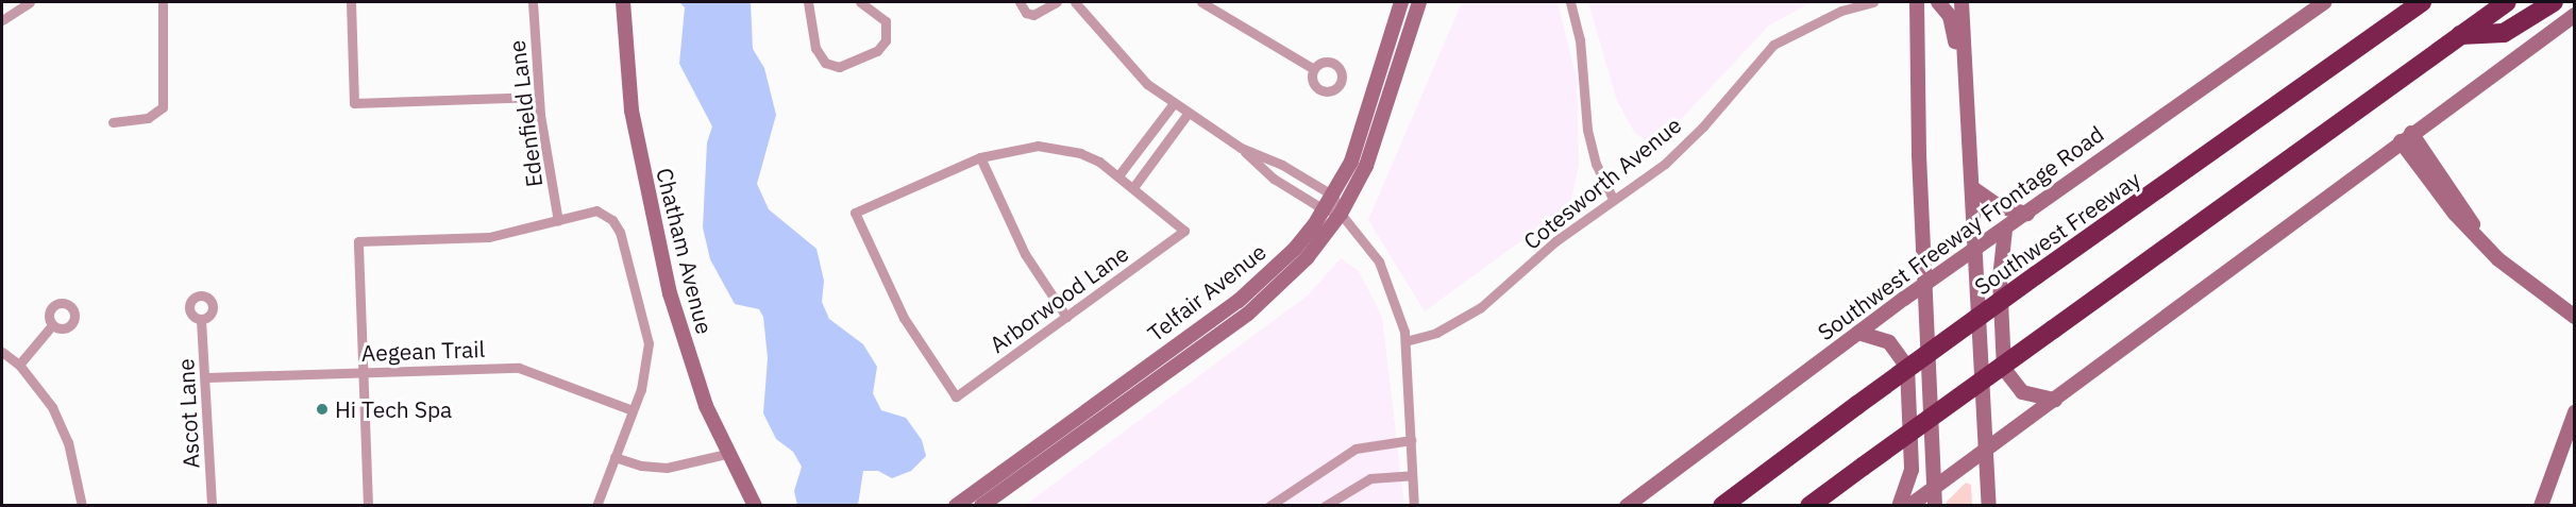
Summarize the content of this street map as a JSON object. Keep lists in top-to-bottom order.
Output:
{
  "streets": {
    "highway": ["Southwest Freeway"],
    "main road": ["Southwest Freeway Frontage Road", "Chatham Avenue", "Telfair Avenue"],
    "street": [
      "Edenfield Lane",
      "Cotesworth Avenue",
      "Arborwood Lane",
      "Aegean Trail",
      "Ascot Lane"
    ]
  },
  "crossings": [
    ["Aegean Trail", "Ascot Lane"]
  ],
  "places": ["Hi Tech Spa"]
}
